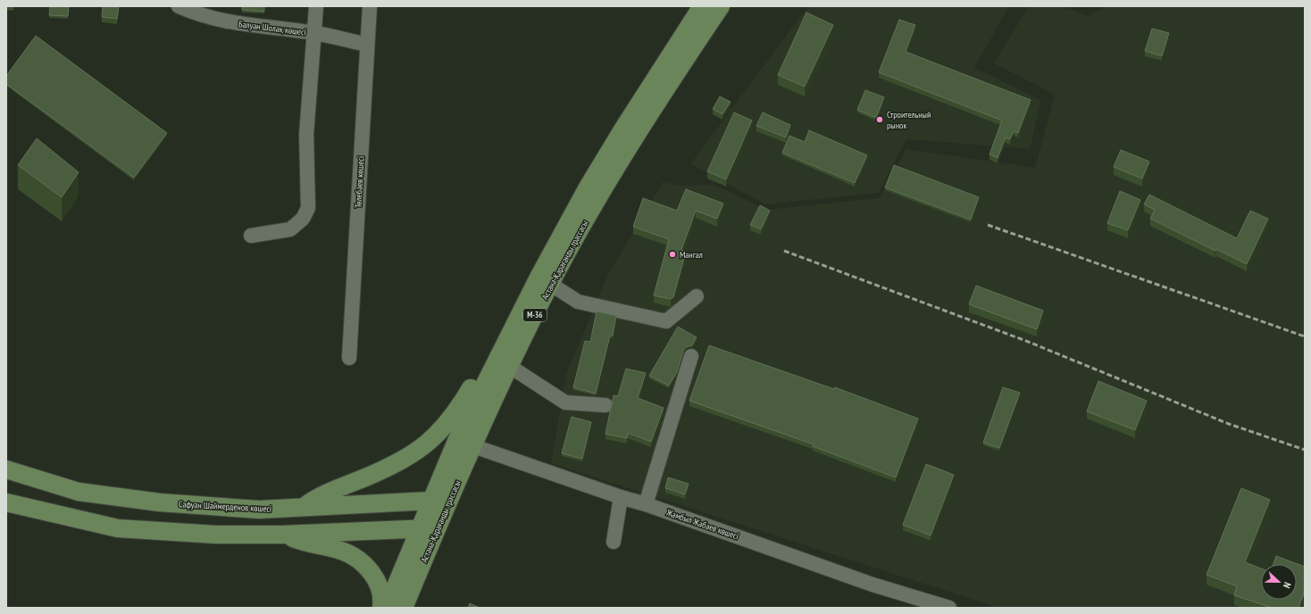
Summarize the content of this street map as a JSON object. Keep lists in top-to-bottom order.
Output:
{
  "streets": {
    "main road": ["Астана-Қарағанды трассасы", "M-36", "Сафуан Шаймерденов көшесі"],
    "street": ["Балуан Шолақ көшесі", "Төлебаев көшесі", "Жамбыл Жабаев көшесі"]
  },
  "crossings": [
    ["Балуан Шолақ көшесі", "Төлебаев көшесі"],
    ["Астана-Қарағанды трассасы", "Сафуан Шаймерденов көшесі"],
    ["Астана-Қарағанды трассасы", "Жамбыл Жабаев көшесі"]
  ],
  "places": ["Строительный рынок", "Мангал"],
  "north": "right"
}
